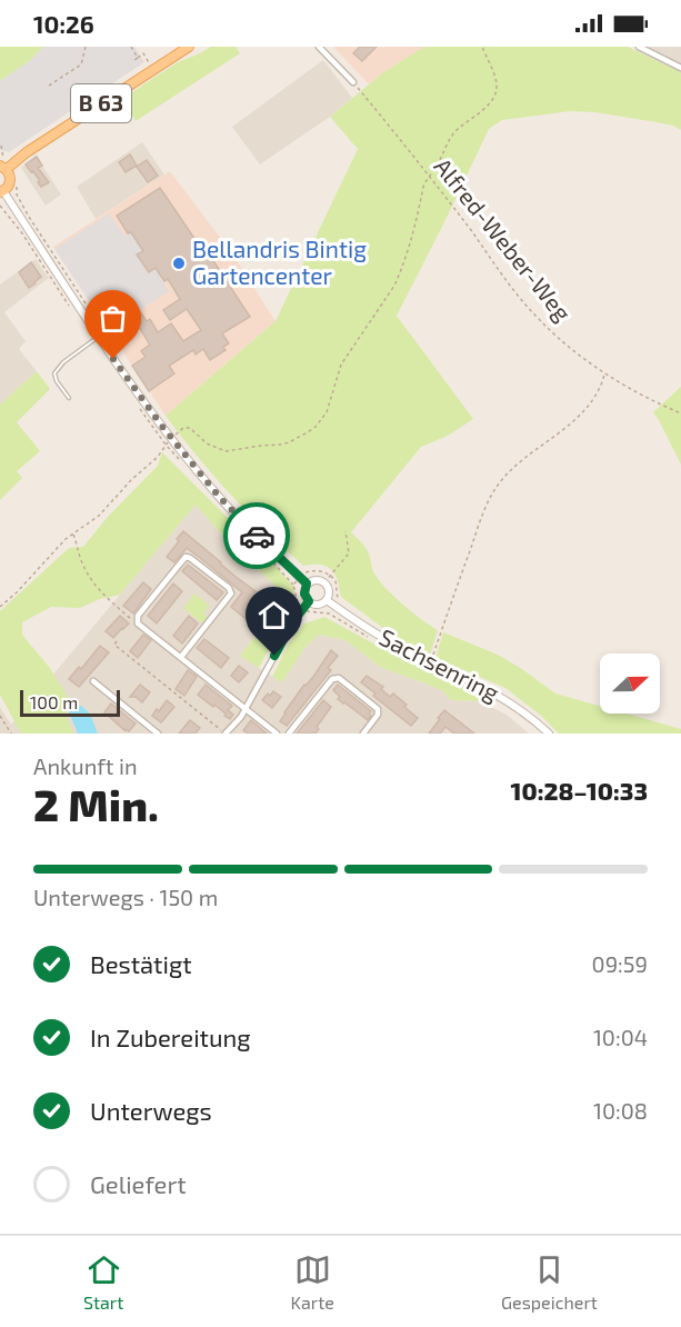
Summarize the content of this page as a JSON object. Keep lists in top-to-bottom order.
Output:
{
  "streets": {
    "main road": ["B 63"],
    "street": ["Sachsenring"],
    "path": ["Alfred-Weber-Weg"]
  },
  "places": ["Bellandris Bintig Gartencenter"],
  "scale_bar": "100 m",
  "north": "right",
  "page": {
    "status": "10:26",
    "scale": "100 m",
    "heading": ["2 Min.", "Ankunft in", "10:28–10:33"],
    "bar": "Unterwegs · 150 m",
    "list": [
      ["Bestätigt", "09:59"],
      ["In Zubereitung", "10:04"],
      ["Unterwegs", "10:08"],
      "Geliefert"
    ],
    "tabs": ["Start", "Karte", "Gespeichert"]
  }
}
